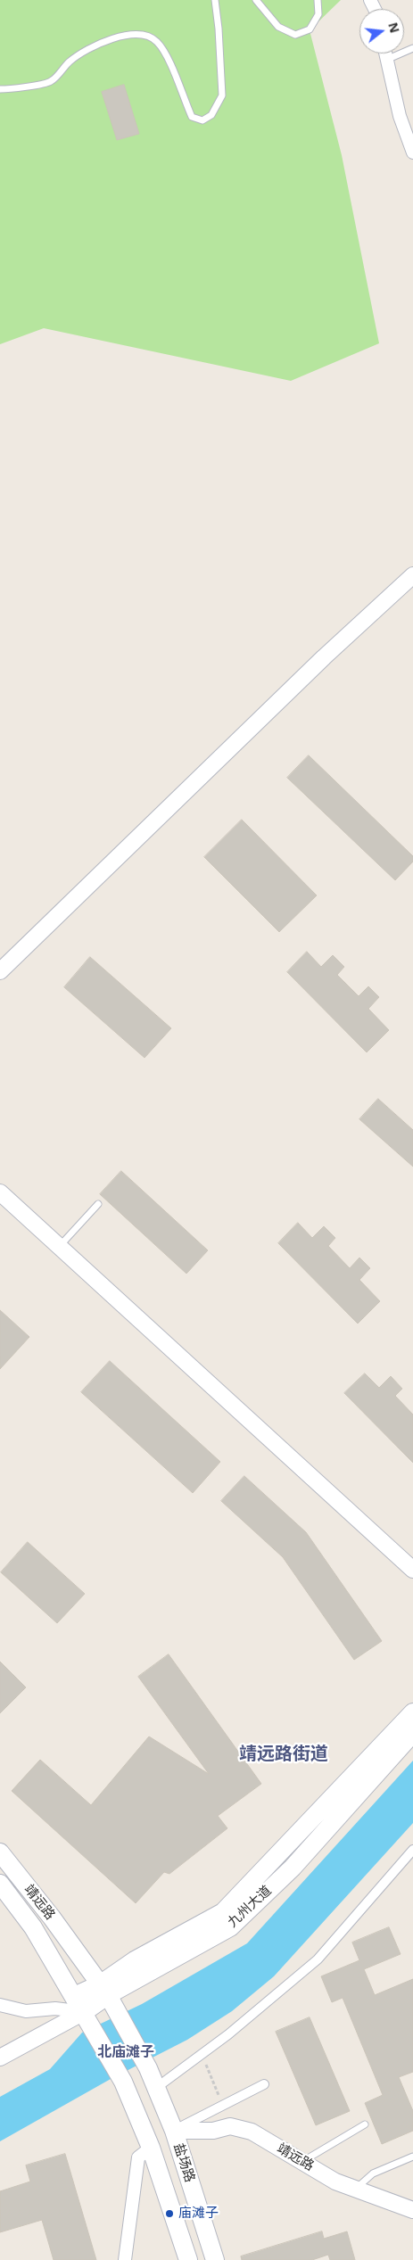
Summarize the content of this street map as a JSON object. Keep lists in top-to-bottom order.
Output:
{
  "streets": {
    "main road": ["靖远路", "九州大道", "盐场路"]
  },
  "crossings": [
    ["靖远路", "九州大道"],
    ["靖远路", "盐场路"],
    ["九州大道", "盐场路"]
  ],
  "districts": ["靖远路街道", "北庙滩子"],
  "places": ["庙滩子"],
  "north": "right"
}
